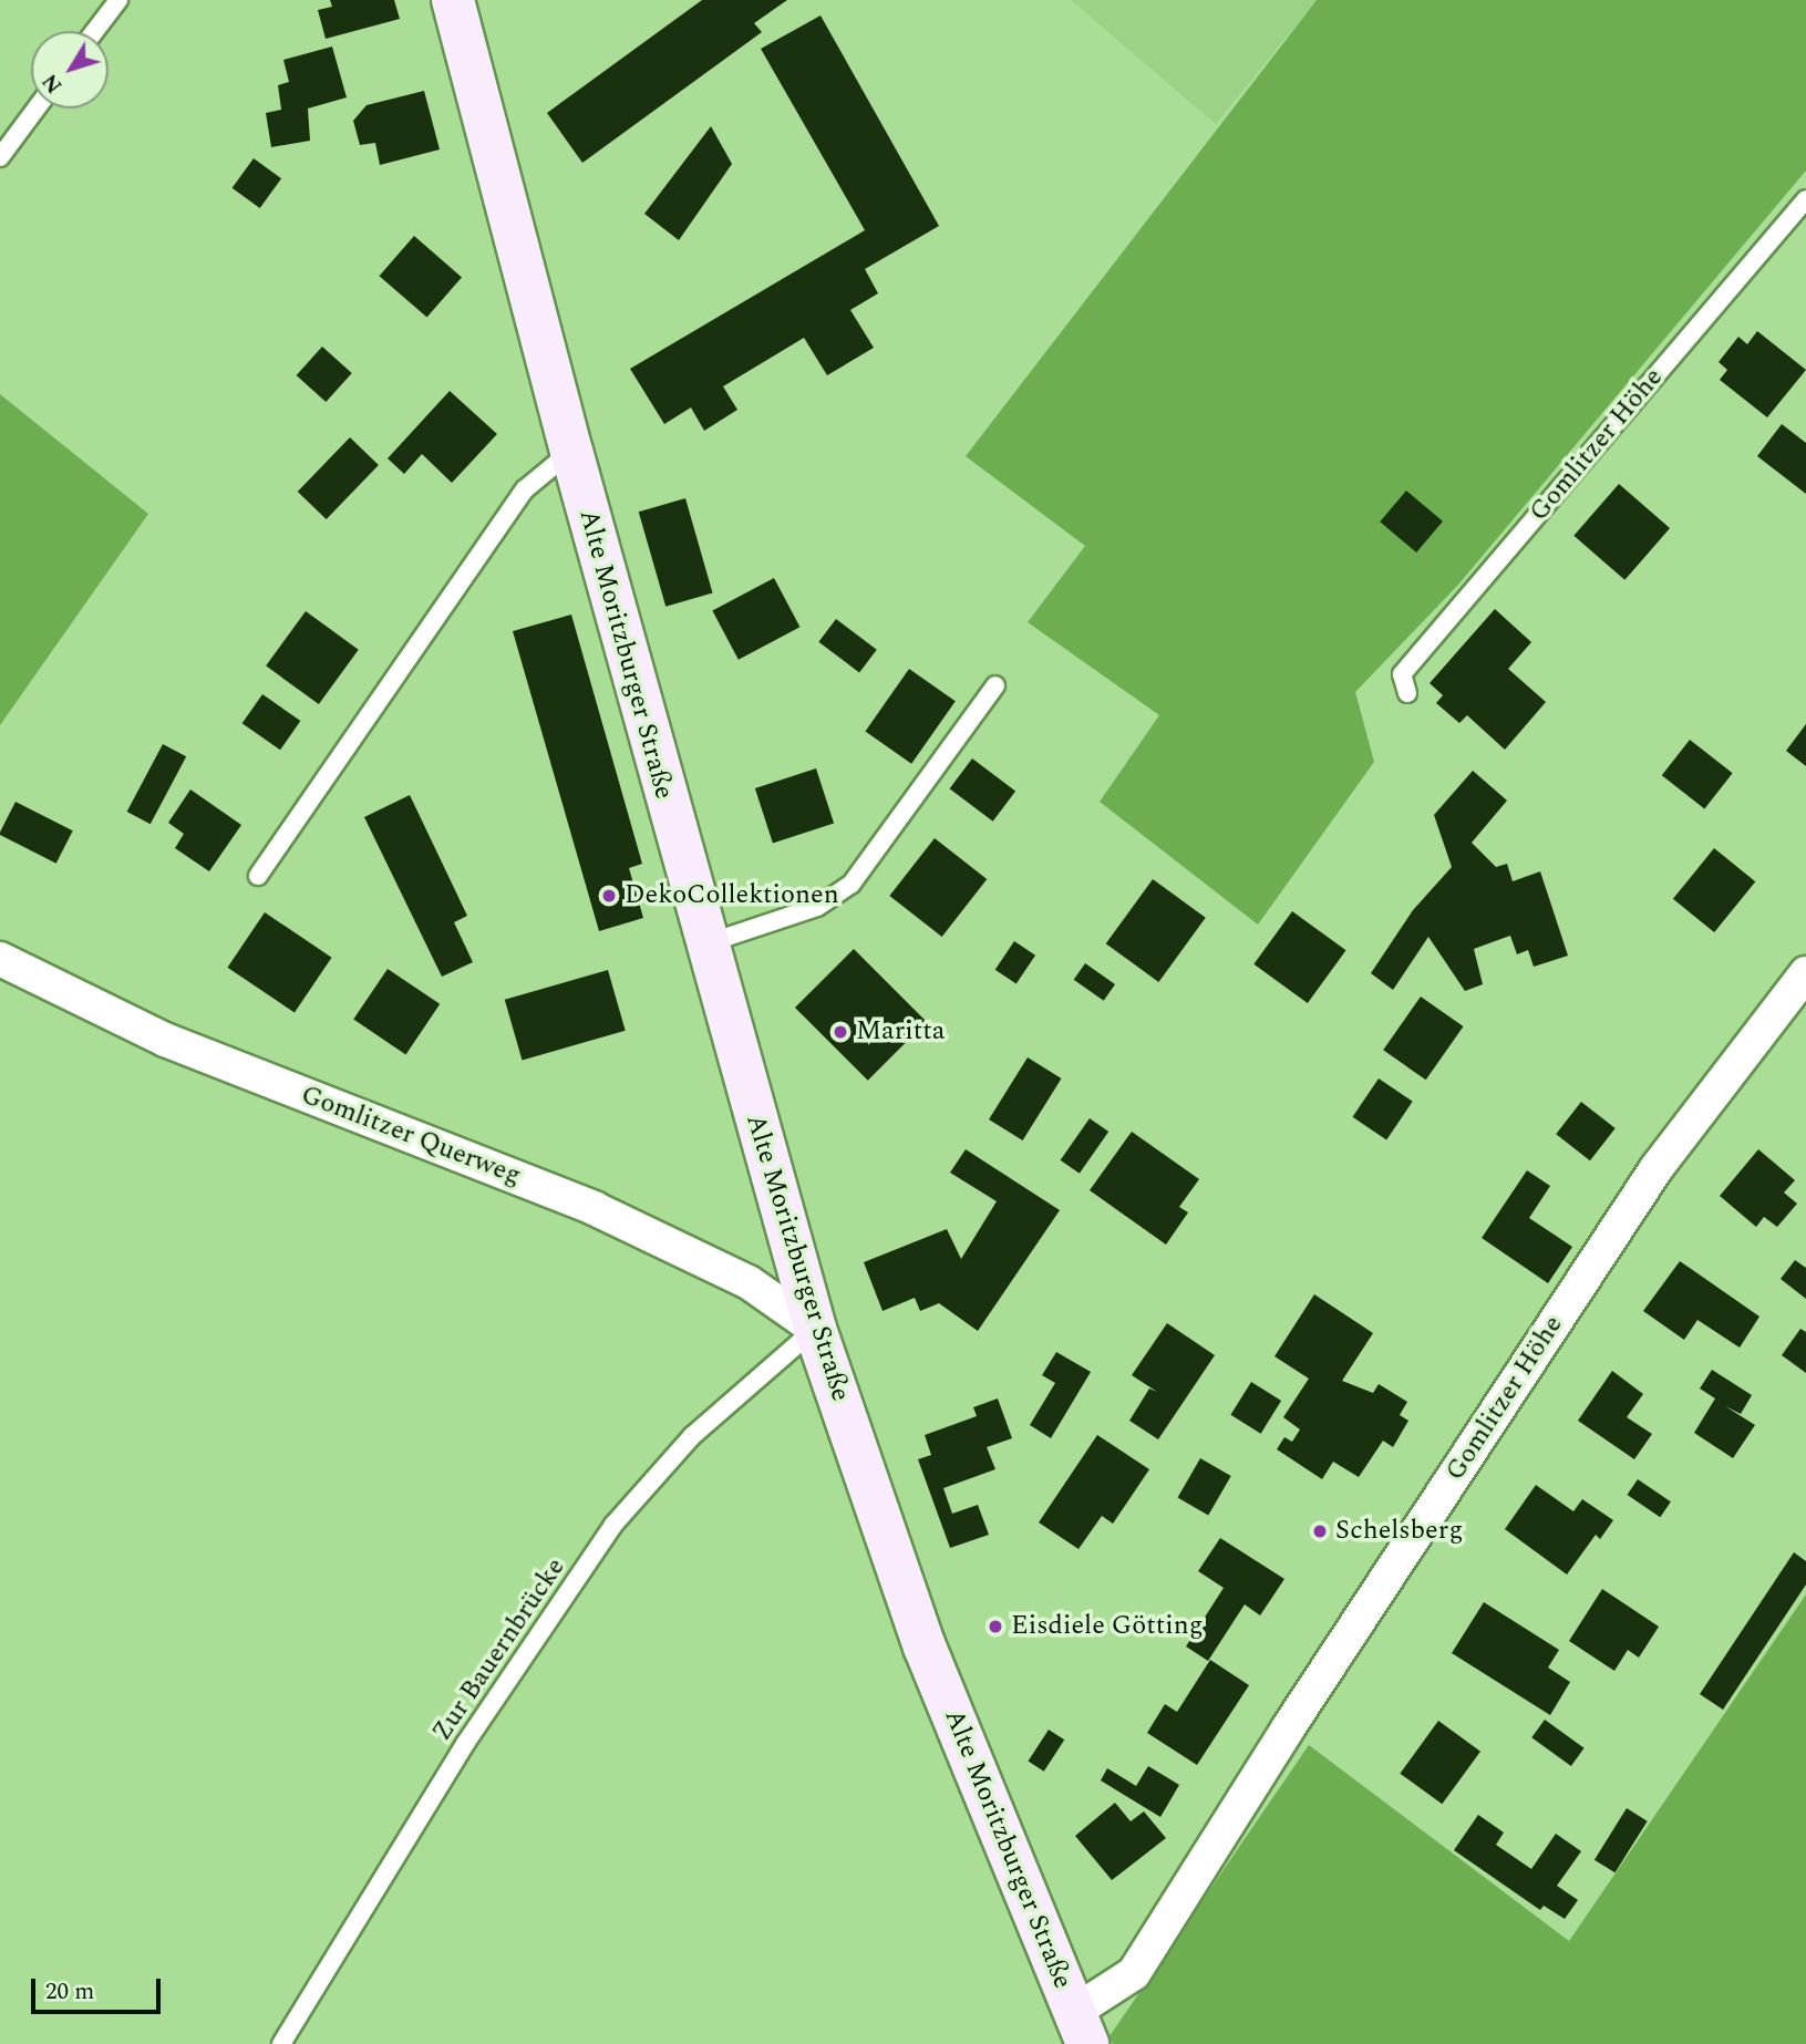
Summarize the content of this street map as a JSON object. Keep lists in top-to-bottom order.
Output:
{
  "streets": {
    "main road": ["Alte Moritzburger Straße"],
    "street": ["Gomlitzer Höhe", "Gomlitzer Querweg"],
    "lane": ["Zur Bauernbrücke"]
  },
  "crossings": [
    ["Gomlitzer Höhe", "Alte Moritzburger Straße"],
    ["Alte Moritzburger Straße", "Gomlitzer Querweg"],
    ["Alte Moritzburger Straße", "Zur Bauernbrücke"],
    ["Gomlitzer Querweg", "Zur Bauernbrücke"]
  ],
  "places": [
    "DekoCollektionen",
    "Maritta",
    "Schelsberg",
    "Eisdiele Götting"
  ],
  "scale_bar": "20 m",
  "north": "bottom left"
}
